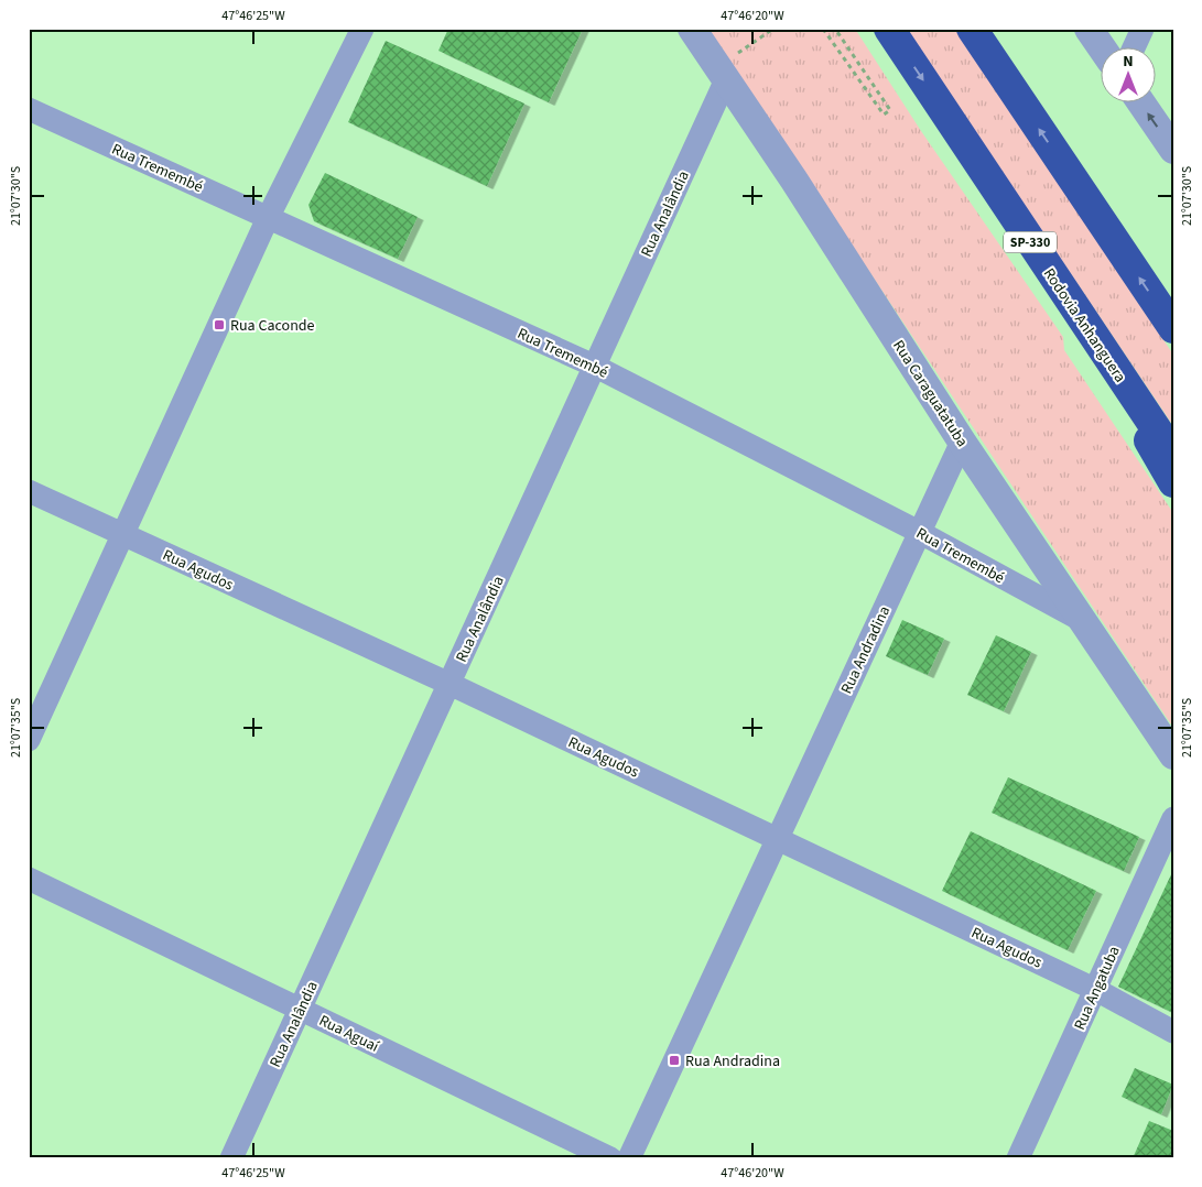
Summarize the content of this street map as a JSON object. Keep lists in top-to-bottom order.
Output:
{
  "streets": {
    "highway": ["SP-330", "Rodovia Anhanguera"],
    "street": [
      "Rua Tremembé",
      "Rua Analândia",
      "Rua Caraguatatuba",
      "Rua Agudos",
      "Rua Andradina",
      "Rua Angatuba",
      "Rua Aguaí"
    ]
  },
  "crossings": [
    ["Rua Tremembé", "Rua Analândia"],
    ["Rua Tremembé", "Rua Caraguatatuba"],
    ["Rua Tremembé", "Rua Andradina"],
    ["Rua Analândia", "Rua Caraguatatuba"],
    ["Rua Analândia", "Rua Agudos"],
    ["Rua Analândia", "Rua Aguaí"],
    ["Rua Caraguatatuba", "Rua Andradina"],
    ["Rua Agudos", "Rua Andradina"],
    ["Rua Agudos", "Rua Angatuba"]
  ],
  "places": {
    "transit": ["Rua Caconde", "Rua Andradina"]
  },
  "north": "top",
  "coordinates": [
    "47°46'25\"W",
    "47°46'20\"W",
    "21°07'30\"S",
    "21°07'35\"S"
  ]
}
